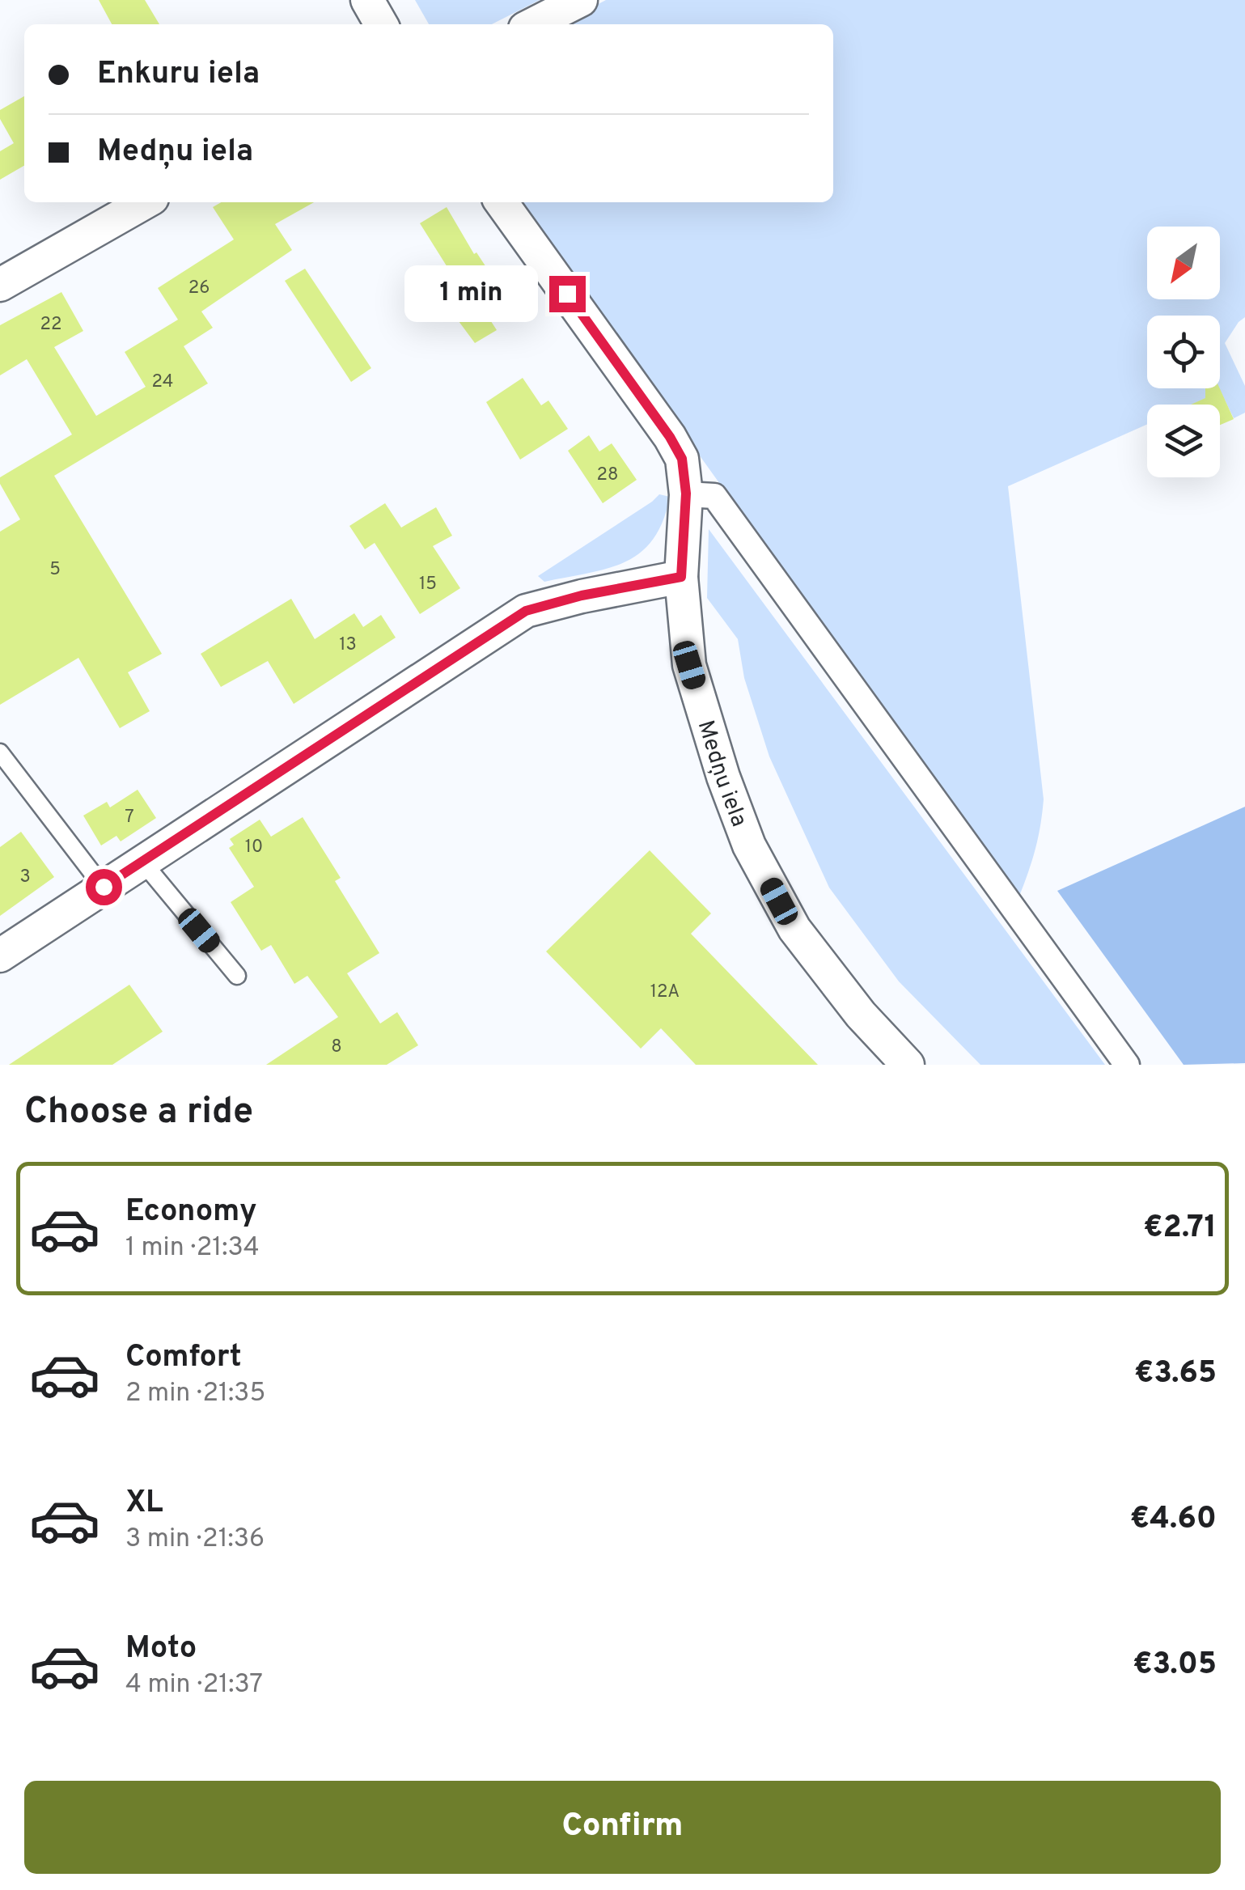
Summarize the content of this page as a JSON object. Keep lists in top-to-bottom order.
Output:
{
  "streets": {
    "street": ["Medņu iela"]
  },
  "house_numbers": [
    "26",
    "22",
    "24",
    "28",
    "5",
    "15",
    "13",
    "7",
    "10",
    "3",
    "12A",
    "8"
  ],
  "north": "bottom left",
  "page": {
    "banner": ["Enkuru iela", "Medņu iela"],
    "bubble": "1 min",
    "heading": "Choose a ride",
    "list": [
      {
        "name": "Economy",
        "note": "1 min · 21:34",
        "value": "€2.71"
      },
      {
        "name": "Comfort",
        "note": "2 min · 21:35",
        "value": "€3.65"
      },
      {
        "name": "XL",
        "note": "3 min · 21:36",
        "value": "€4.60"
      },
      {
        "name": "Moto",
        "note": "4 min · 21:37",
        "value": "€3.05"
      }
    ],
    "buttons": "Confirm"
  }
}
